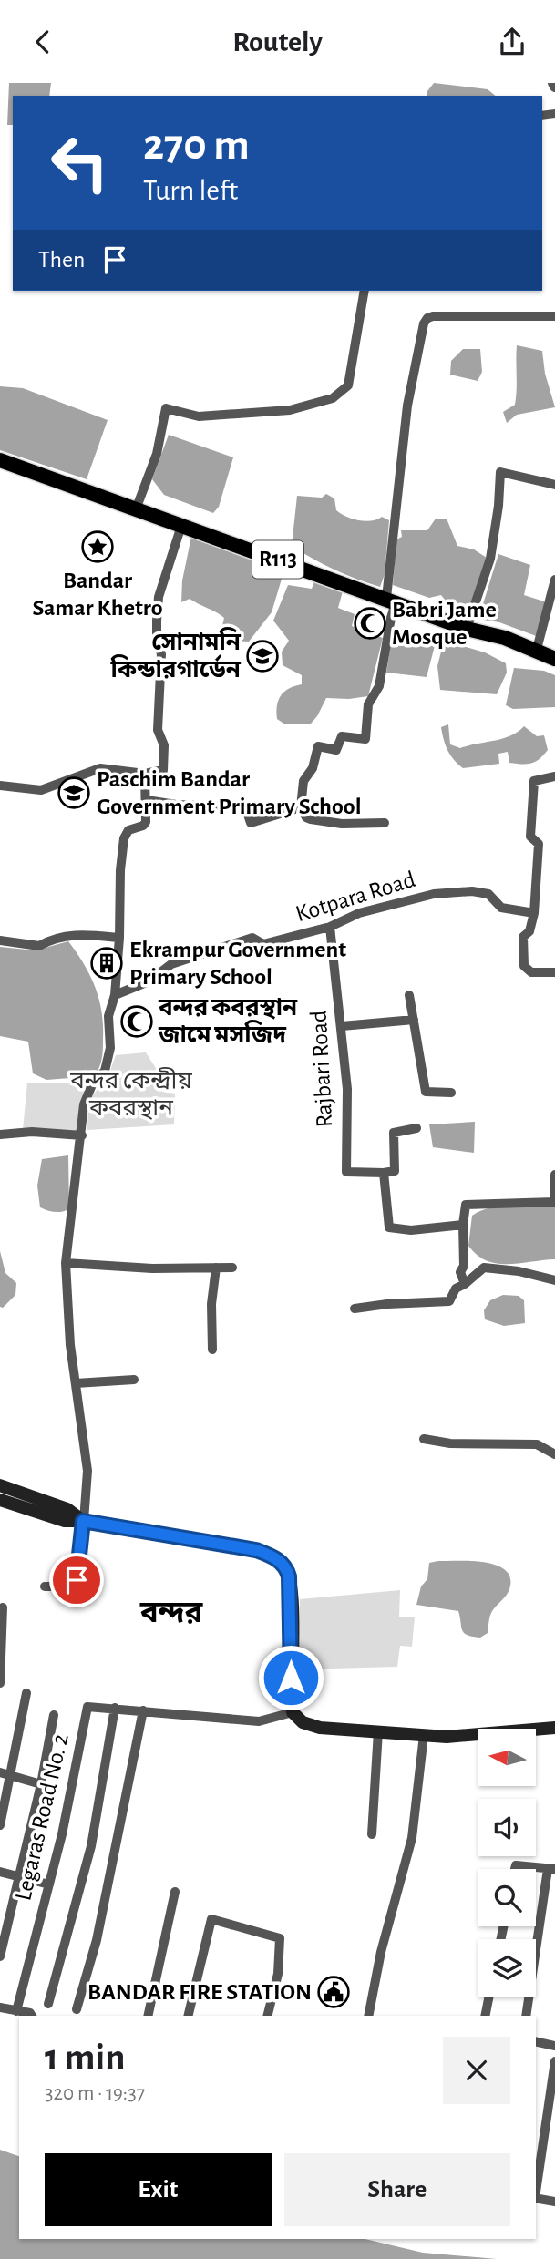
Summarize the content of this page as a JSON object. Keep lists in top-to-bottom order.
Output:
{
  "streets": {
    "main road": ["R113"],
    "street": ["Kotpara Road", "Rajbari Road", "Legaras Road No. 2"]
  },
  "crossings": [
    ["Kotpara Road", "Rajbari Road"]
  ],
  "districts": ["বন্দর"],
  "parks": ["বন্দর কেন্দ্রীয় কবরস্থান"],
  "places": {
    "place": ["Bandar Samar Khetro"],
    "mosque": ["Babri Jame Mosque", "বন্দর কবরস্থান জামে মসজিদ"],
    "school or university": ["সোনামনি কিন্ডারগার্ডেন", "Paschim Bandar Government Primary School"],
    "building": ["Ekrampur Government Primary School"],
    "public building": ["BANDAR FIRE STATION"]
  },
  "north": "left",
  "page": {
    "header": "Routely",
    "turn": ["270 m", "Turn left"],
    "then": "Then",
    "heading": ["1 min", "320 m · 19:37"],
    "buttons": ["Exit", "Share"]
  }
}
